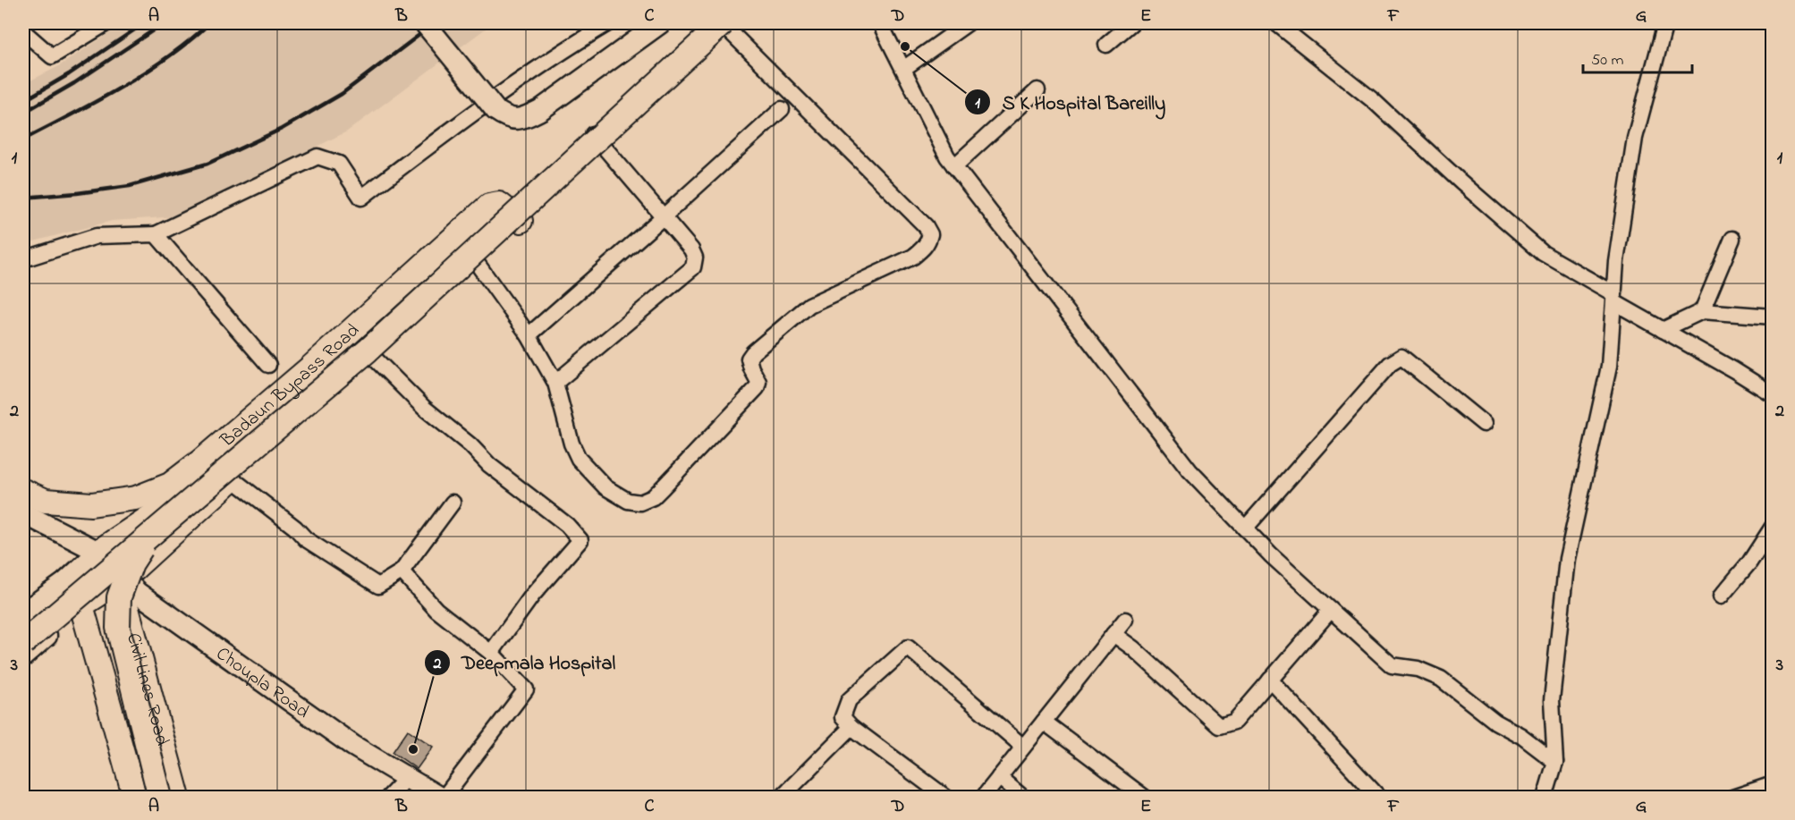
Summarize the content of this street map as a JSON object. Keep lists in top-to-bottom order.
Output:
{
  "streets": {
    "main road": ["Badaun Bypass Road", "Choupla Road", "Civil Lines Road"]
  },
  "crossings": [
    ["Choupla Road", "Civil Lines Road"]
  ],
  "places": ["S K Hospital Bareilly", "Deepmala Hospital"],
  "scale_bar": "50 m",
  "grid": {
    "columns": [
      "A",
      "B",
      "C",
      "D",
      "E",
      "F",
      "G"
    ],
    "rows": ["1", "2", "3"]
  }
}
